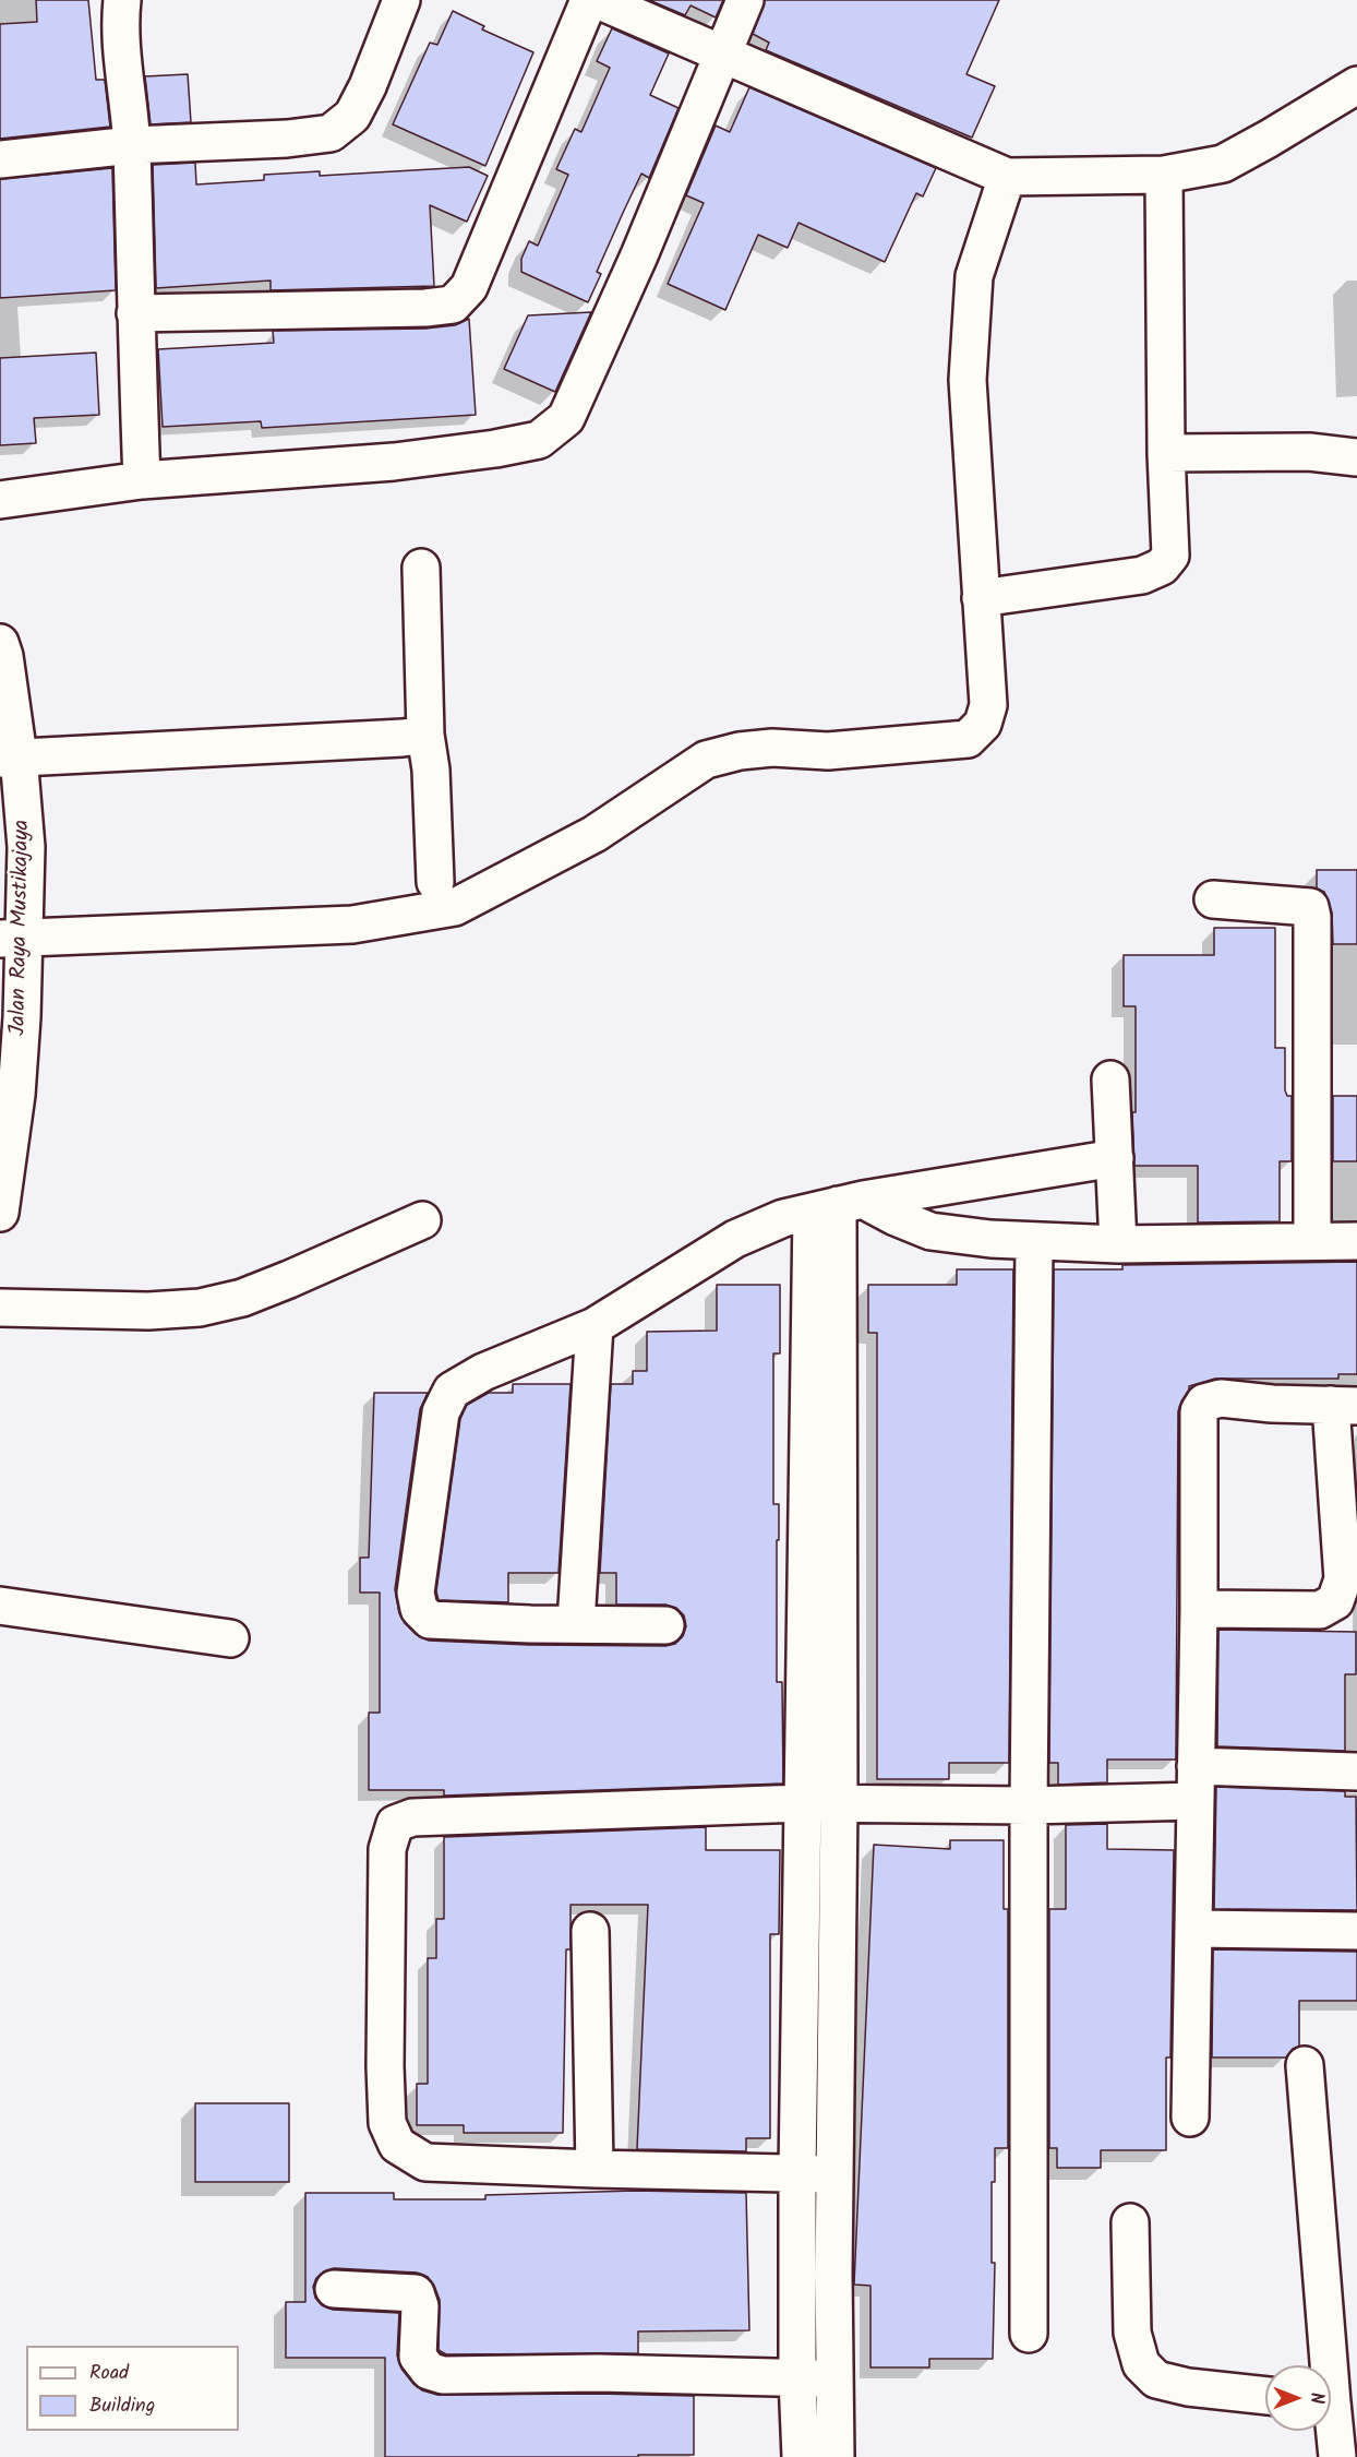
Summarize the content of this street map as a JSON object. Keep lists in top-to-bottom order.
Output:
{
  "streets": {
    "street": ["Jalan Raya Mustikajaya"]
  },
  "legend": ["Road", "Building"],
  "north": "right"
}
